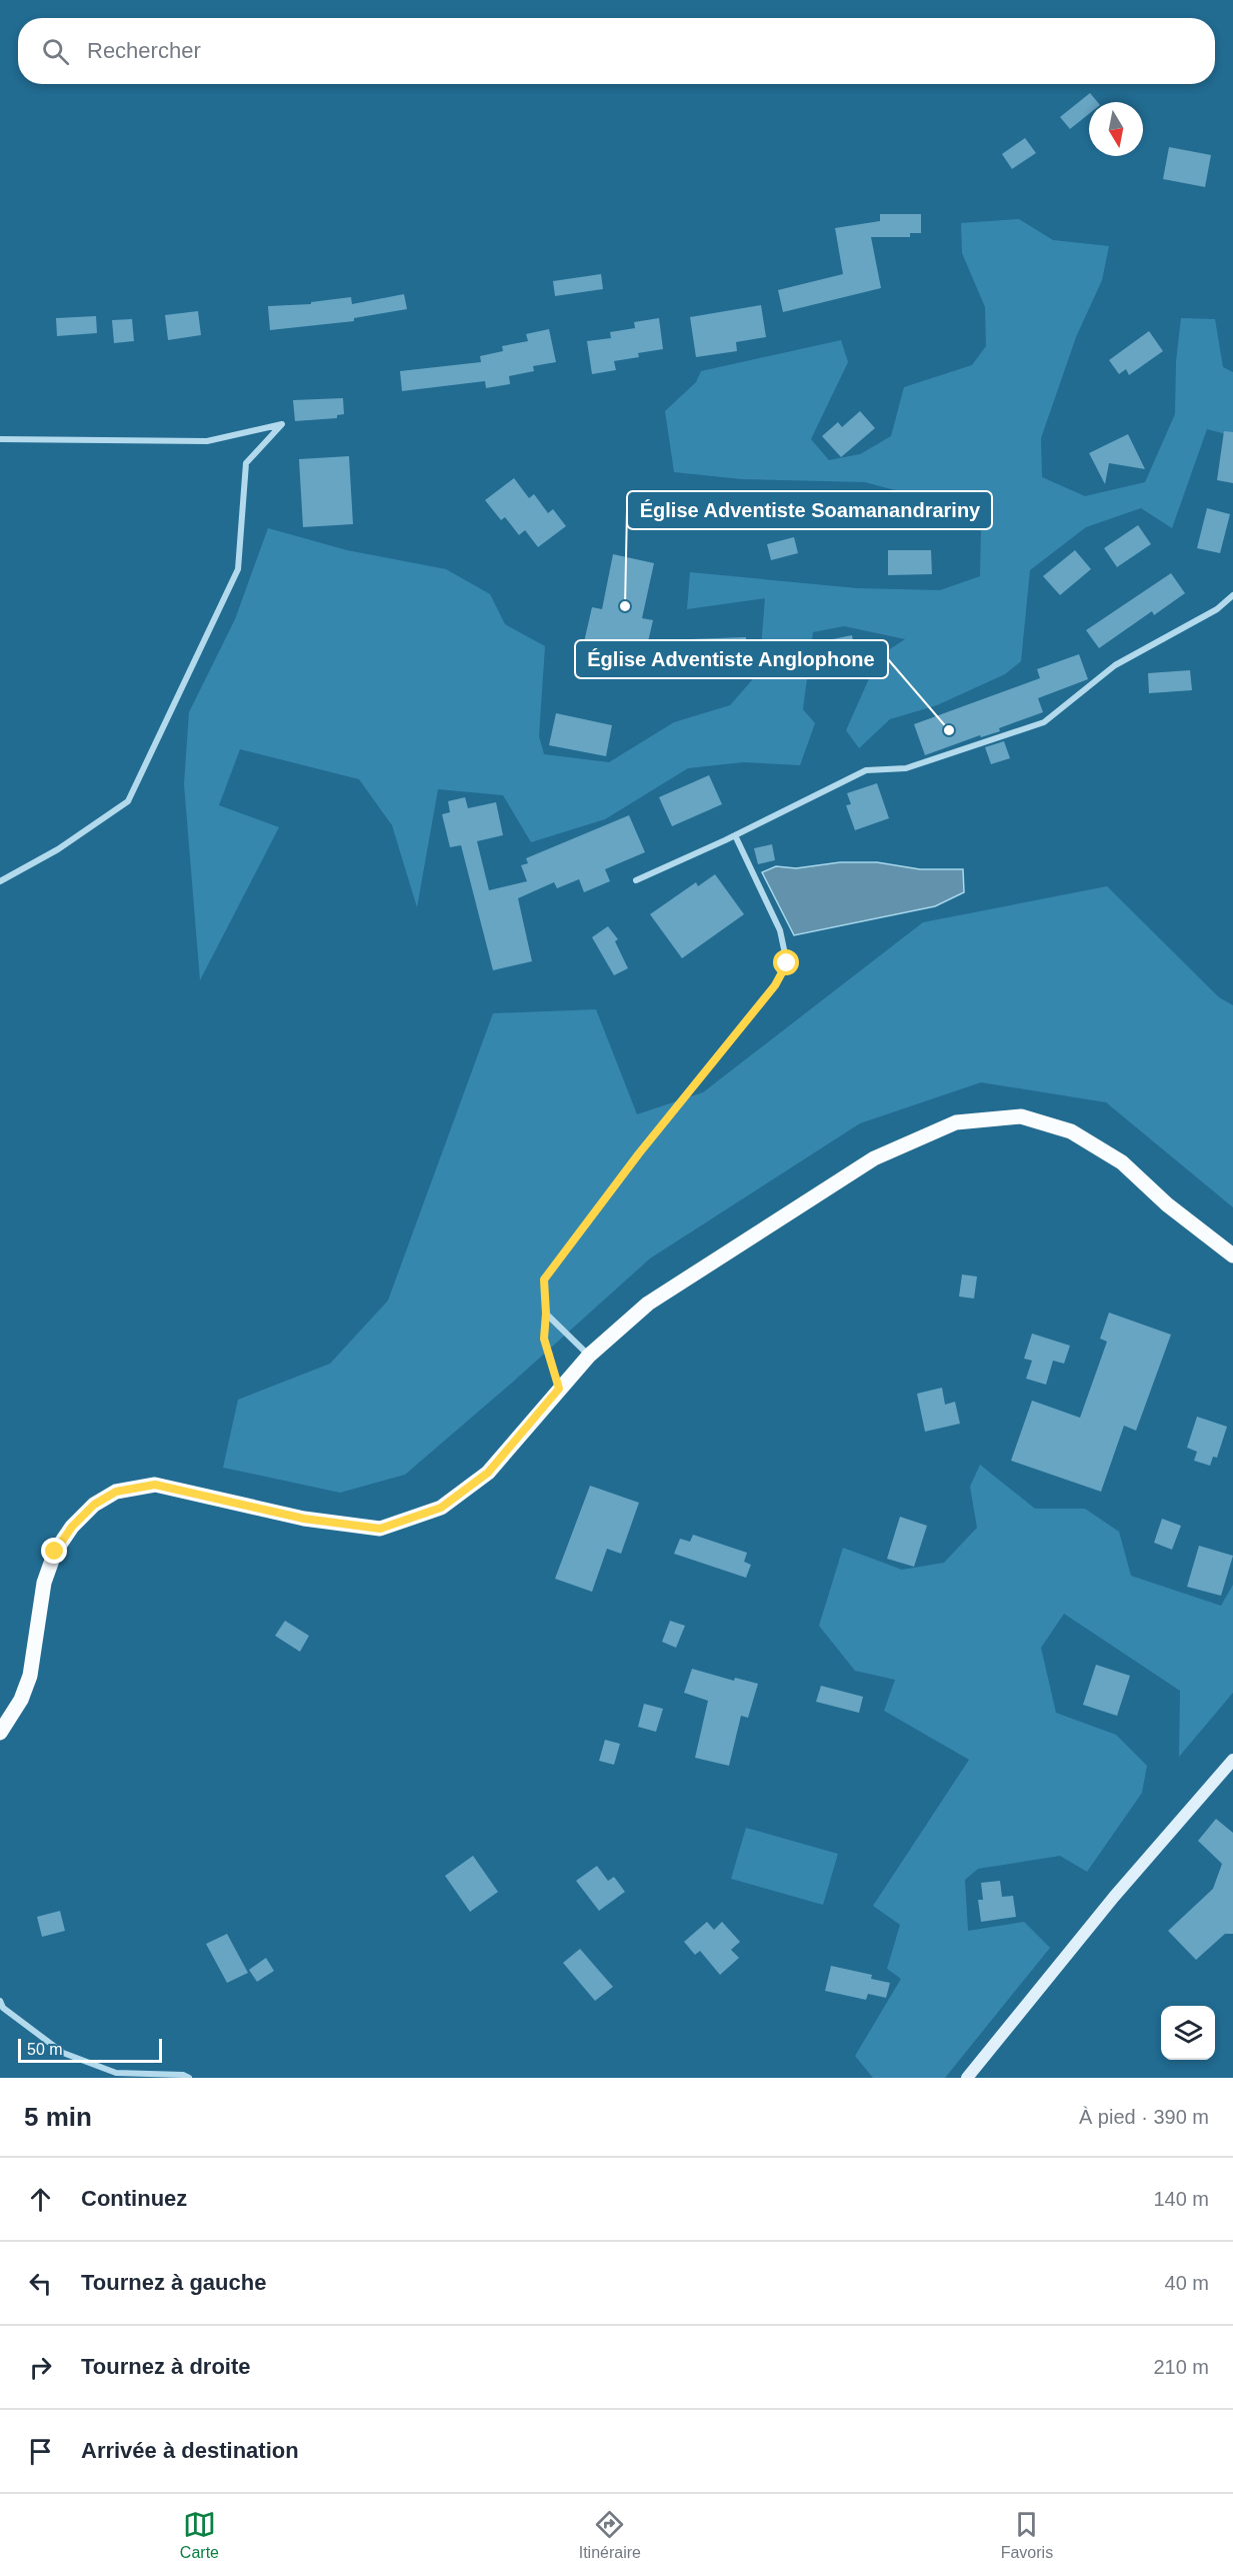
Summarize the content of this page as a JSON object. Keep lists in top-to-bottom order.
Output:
{
  "places": ["Église Adventiste Soamanandrariny", "Église Adventiste Anglophone"],
  "scale_bar": "50 m",
  "north": "bottom",
  "page": {
    "search": "Rechercher",
    "scale": "50 m",
    "heading": ["5 min", "À pied · 390 m"],
    "list": [
      ["Continuez", "140 m"],
      ["Tournez à gauche", "40 m"],
      ["Tournez à droite", "210 m"],
      "Arrivée à destination"
    ],
    "nav": ["Carte", "Itinéraire", "Favoris"]
  }
}
